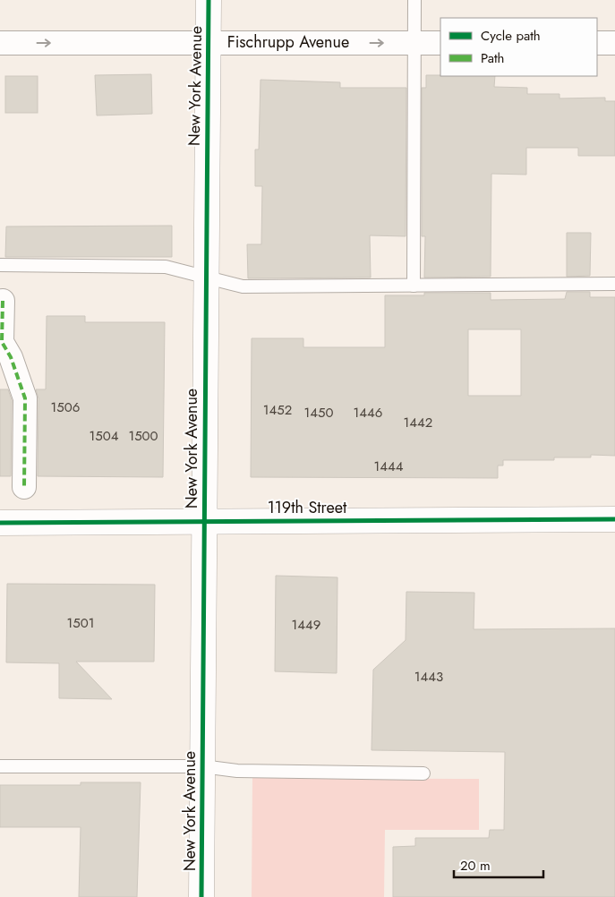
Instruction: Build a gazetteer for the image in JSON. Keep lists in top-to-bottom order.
{
  "streets": {
    "street": ["Fischrupp Avenue", "New York Avenue", "119th Street"]
  },
  "crossings": [
    ["Fischrupp Avenue", "New York Avenue"],
    ["New York Avenue", "119th Street"]
  ],
  "one_way": ["Fischrupp Avenue"],
  "house_numbers": [
    "1506",
    "1452",
    "1450",
    "1446",
    "1442",
    "1504",
    "1500",
    "1444",
    "1501",
    "1449",
    "1443"
  ],
  "legend": ["Cycle path", "Path"],
  "scale_bar": "20 m"
}
